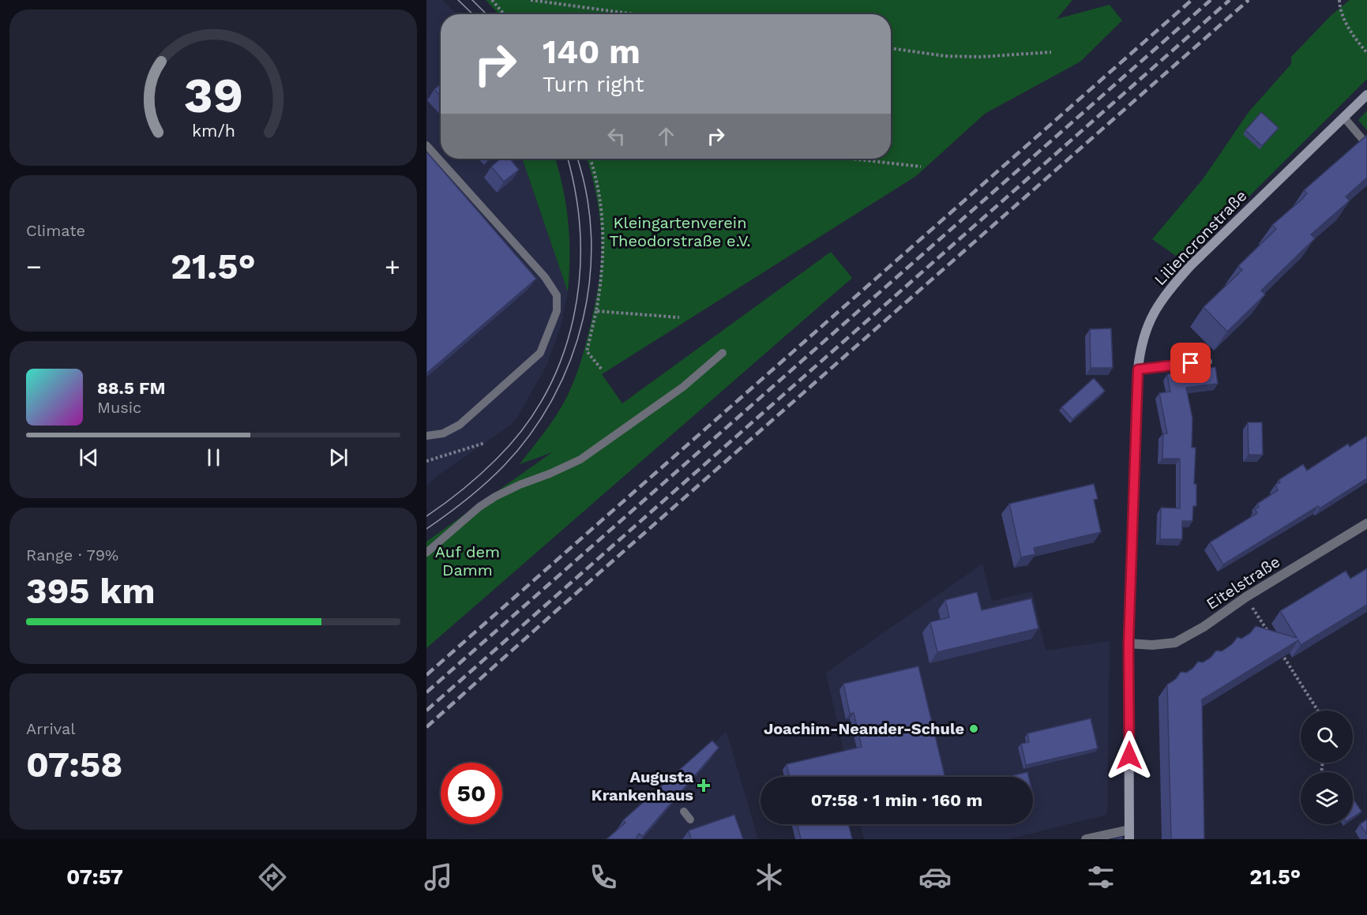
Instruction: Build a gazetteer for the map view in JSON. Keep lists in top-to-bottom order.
{
  "streets": {
    "main road": ["Liliencronstraße"],
    "street": ["Eitelstraße"]
  },
  "crossings": [
    ["Liliencronstraße", "Eitelstraße"]
  ],
  "parks": ["Kleingartenverein Theodorstraße e.V.", "Auf dem Damm"],
  "places": {
    "other": ["Joachim-Neander-Schule"],
    "health": ["Augusta Krankenhaus"]
  },
  "page": {
    "turn": ["140 m", "Turn right"],
    "tile": [
      "Climate",
      ["Range · 79%", "395 km"],
      ["Arrival", "07:58"]
    ],
    "heat": ["−", "21.5°", "+"],
    "song": ["88.5 FM", "Music"],
    "limit": "50",
    "trip": "07:58 · 1 min · 160 m",
    "tabs": ["07:57", "21.5°"],
    "gauge": ["39", "km/h"]
  }
}
